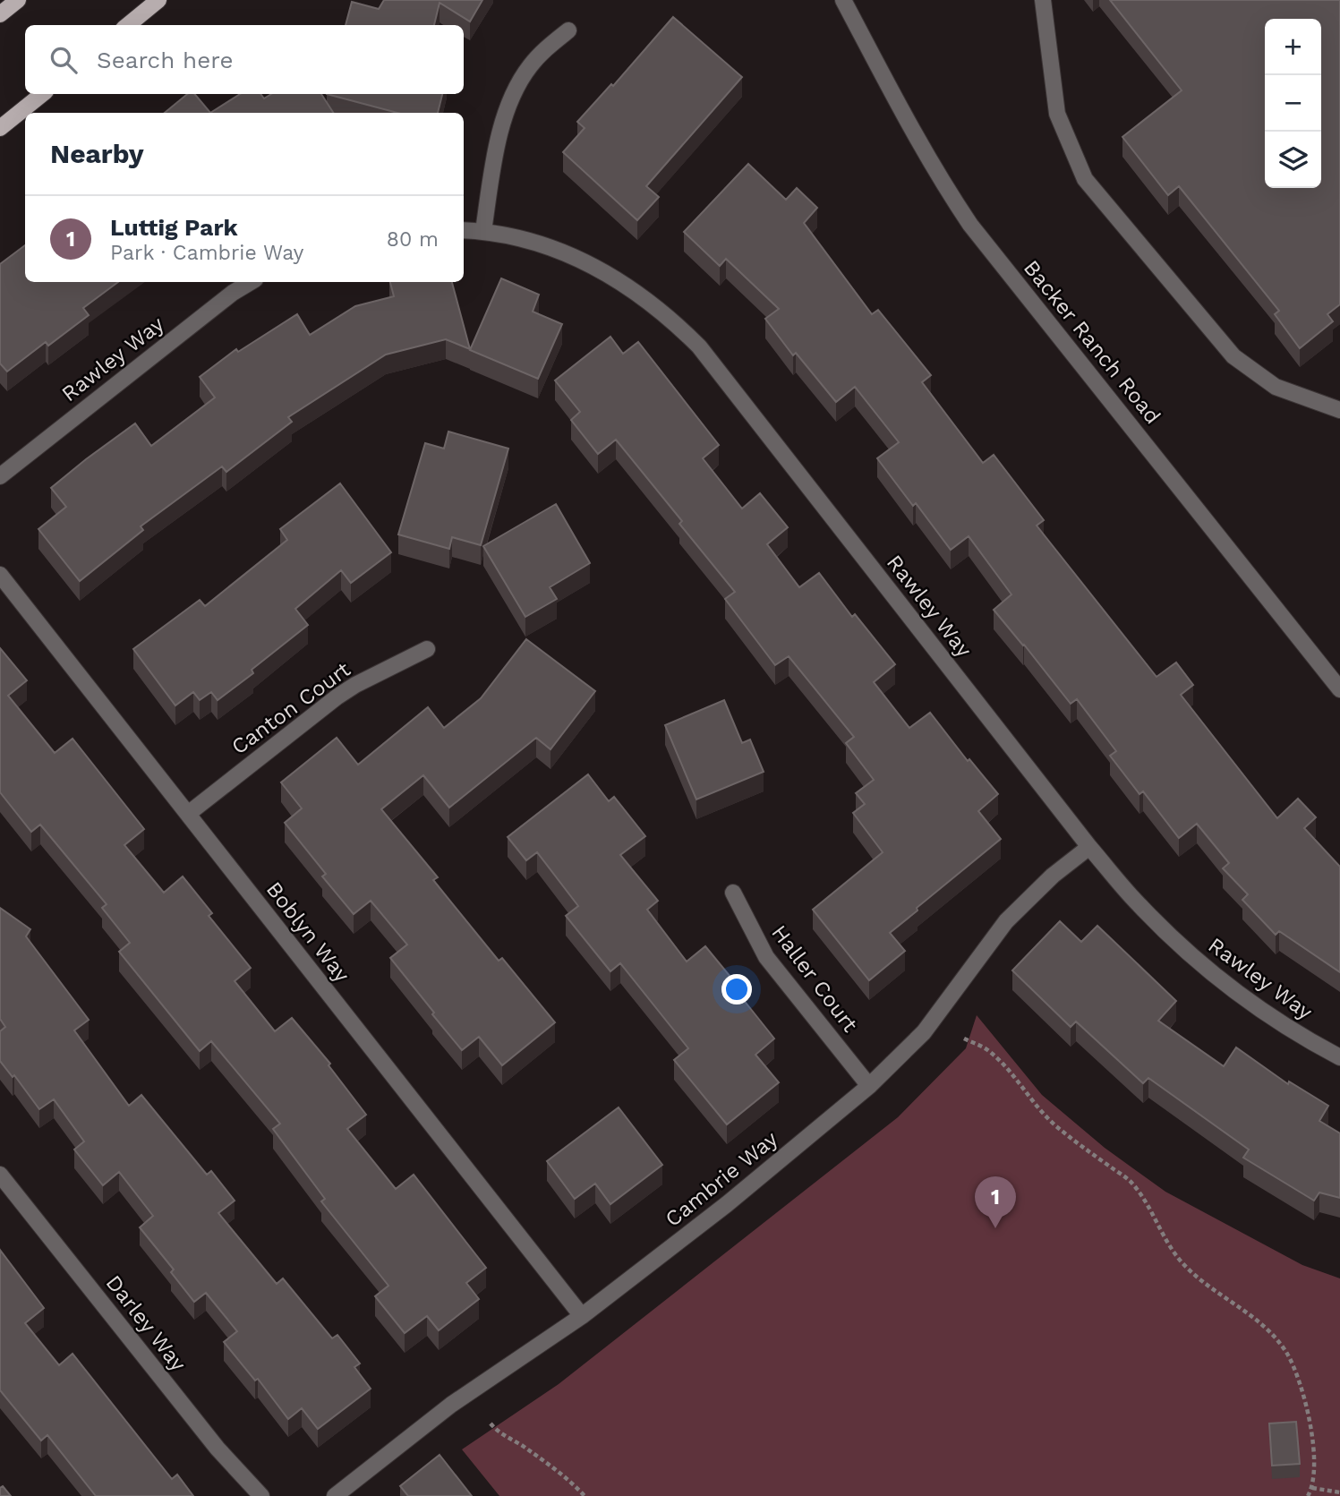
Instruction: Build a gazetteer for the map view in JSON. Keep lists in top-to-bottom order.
{
  "streets": {
    "street": [
      "Backer Ranch Road",
      "Rawley Way",
      "Canton Court",
      "Boblyn Way",
      "Haller Court",
      "Cambrie Way",
      "Darley Way"
    ]
  },
  "crossings": [
    ["Rawley Way", "Cambrie Way"],
    ["Canton Court", "Boblyn Way"],
    ["Boblyn Way", "Cambrie Way"],
    ["Haller Court", "Cambrie Way"]
  ],
  "page": {
    "map_buttons": ["+", "−"],
    "search": "Search here",
    "heading": "Nearby",
    "list": [
      {
        "mark": "1",
        "name": "Luttig Park",
        "note": "Park · Cambrie Way",
        "value": "80 m"
      }
    ],
    "pins": "1"
  }
}
